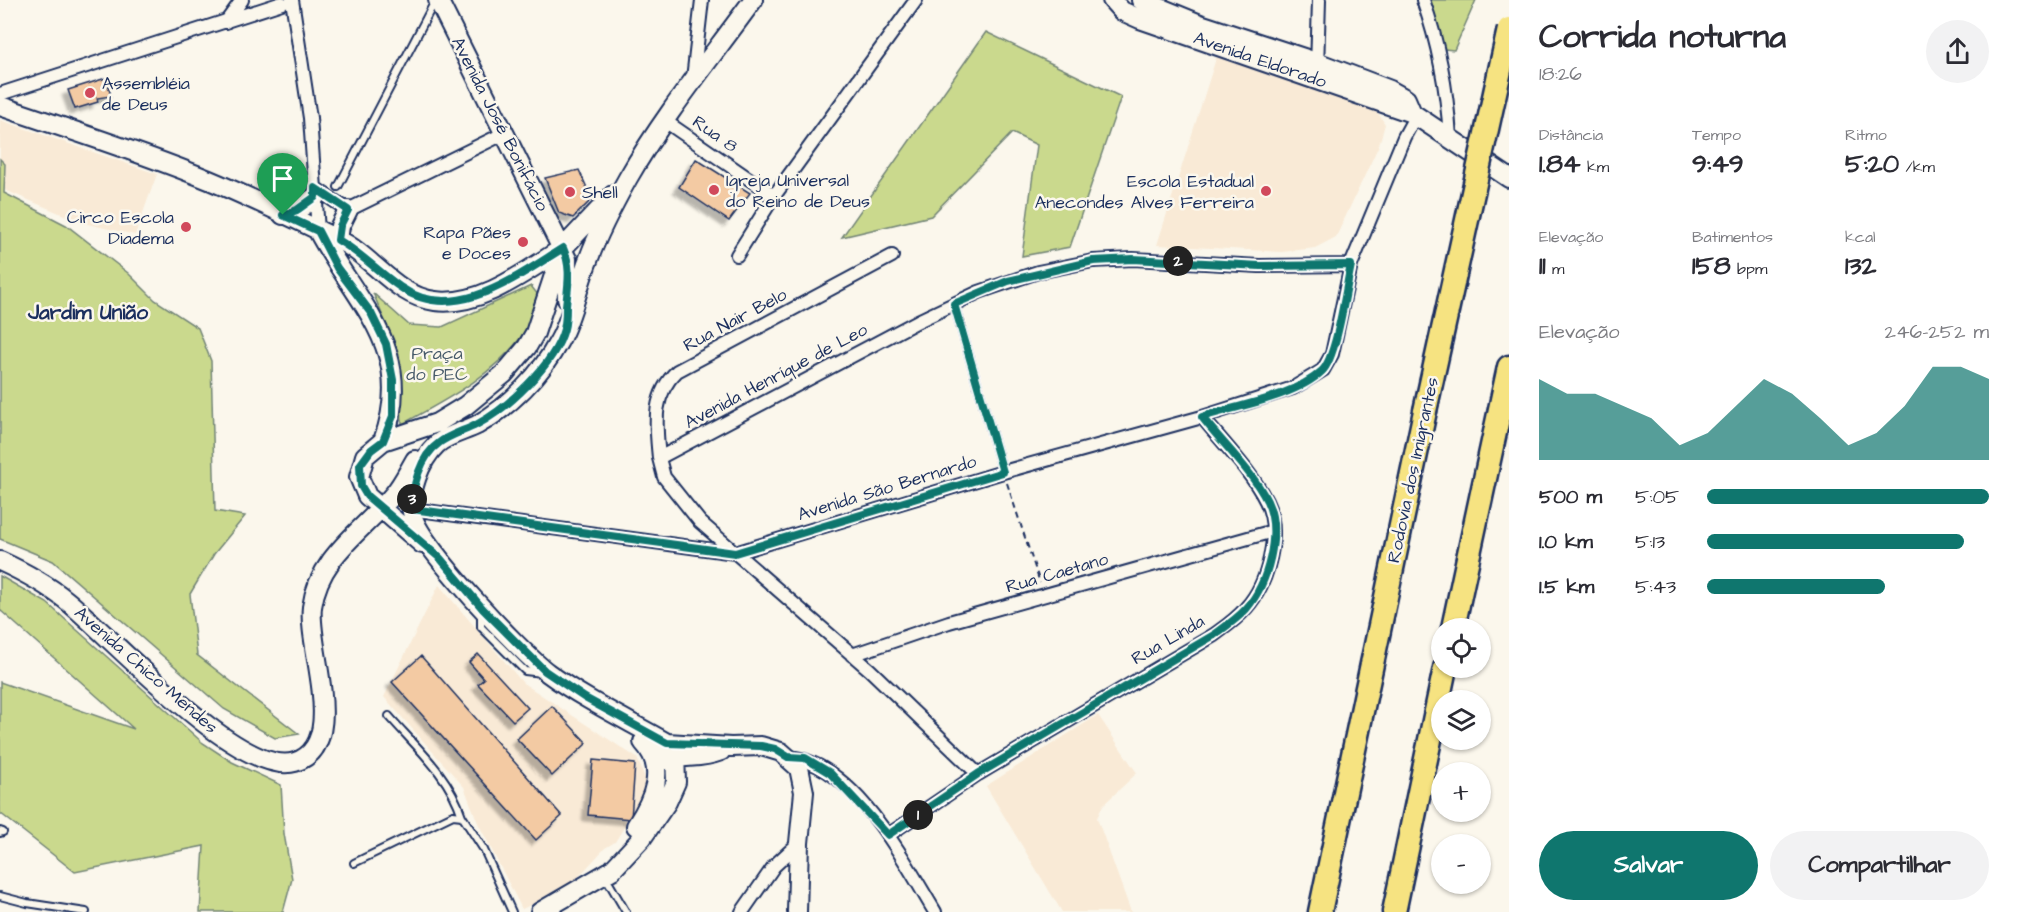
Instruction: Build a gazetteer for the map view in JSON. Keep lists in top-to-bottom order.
{
  "streets": {
    "highway": ["Rodovia dos Imigrantes"],
    "main road": ["Avenida Eldorado", "Avenida José Bonifácio", "Avenida Chico Mendes"],
    "street": [
      "Rua 8",
      "Rua Nair Belo",
      "Avenida Henríque de Leo",
      "Avenida São Bernardo",
      "Rua Caetano",
      "Rua Linda"
    ]
  },
  "crossings": [
    ["Avenida Eldorado", "Avenida São Bernardo"],
    ["Avenida José Bonifácio", "Avenida Chico Mendes"],
    ["Rua Nair Belo", "Avenida Henríque de Leo"],
    ["Avenida Henríque de Leo", "Avenida São Bernardo"],
    ["Avenida São Bernardo", "Rua Linda"],
    ["Rua Caetano", "Rua Linda"]
  ],
  "districts": ["Jardim União"],
  "parks": ["Praça do PEC"],
  "places": [
    "Assembléia de Deus",
    "Igreja Universal do Reino de Deus",
    "Escola Estadual Anecondes Alves Ferreira",
    "Shell",
    "Circo Escola Diadema",
    "Rapa Pães e Doces"
  ],
  "page": {
    "heading": ["Corrida noturna", "18:26"],
    "stats": [
      ["Distância", "1.84 km"],
      ["Tempo", "9:49"],
      ["Ritmo", "5:20 /km"],
      ["Elevação", "11 m"],
      ["Batimentos", "158 bpm"],
      ["kcal", "132"]
    ],
    "pins": ["2", "3", "1"],
    "chart": ["Elevação", "246–252 m"],
    "list": [
      {
        "name": "500 m",
        "note": "5:05"
      },
      {
        "name": "1.0 km",
        "note": "5:13"
      },
      {
        "name": "1.5 km",
        "note": "5:43"
      }
    ],
    "map_buttons": ["+", "−"],
    "buttons": ["Salvar", "Compartilhar"]
  }
}
